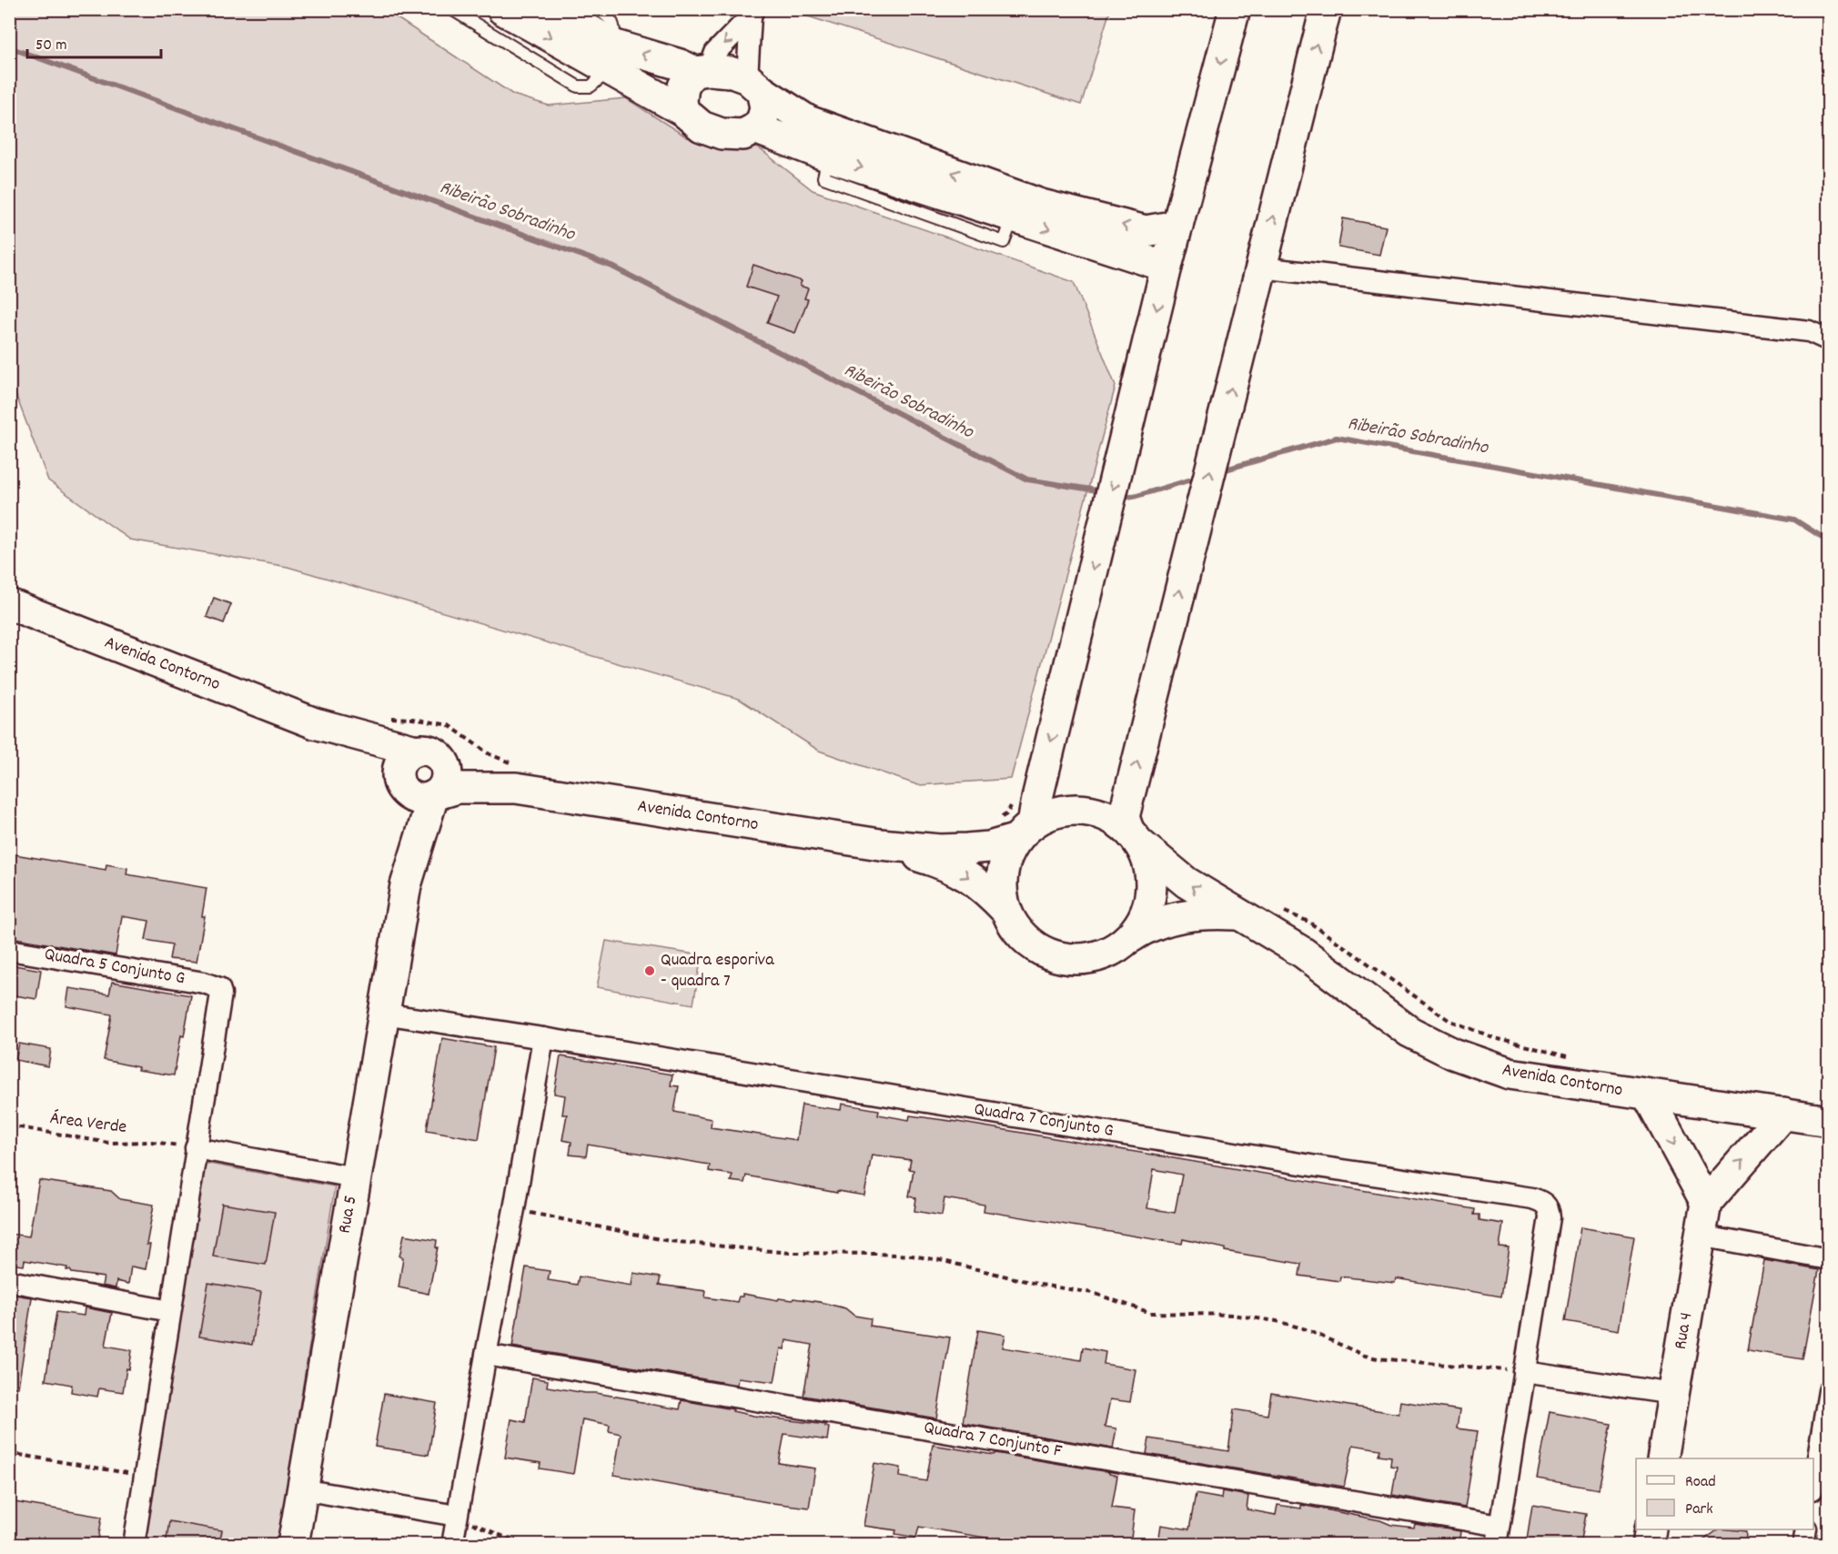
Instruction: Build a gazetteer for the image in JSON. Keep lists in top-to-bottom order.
{
  "streets": {
    "main road": ["Avenida Contorno", "Rua 5", "Rua 4"],
    "street": ["Quadra 5 Conjunto G", "Quadra 7 Conjunto G", "Quadra 7 Conjunto F"],
    "path": ["Área Verde"]
  },
  "crossings": [
    ["Avenida Contorno", "Rua 5"],
    ["Avenida Contorno", "Rua 4"],
    ["Quadra 5 Conjunto G", "Área Verde"],
    ["Quadra 7 Conjunto G", "Rua 5"]
  ],
  "water": ["Ribeirão Sobradinho"],
  "places": ["Quadra esporiva - quadra 7"],
  "legend": ["Road", "Park"],
  "scale_bar": "50 m"
}
